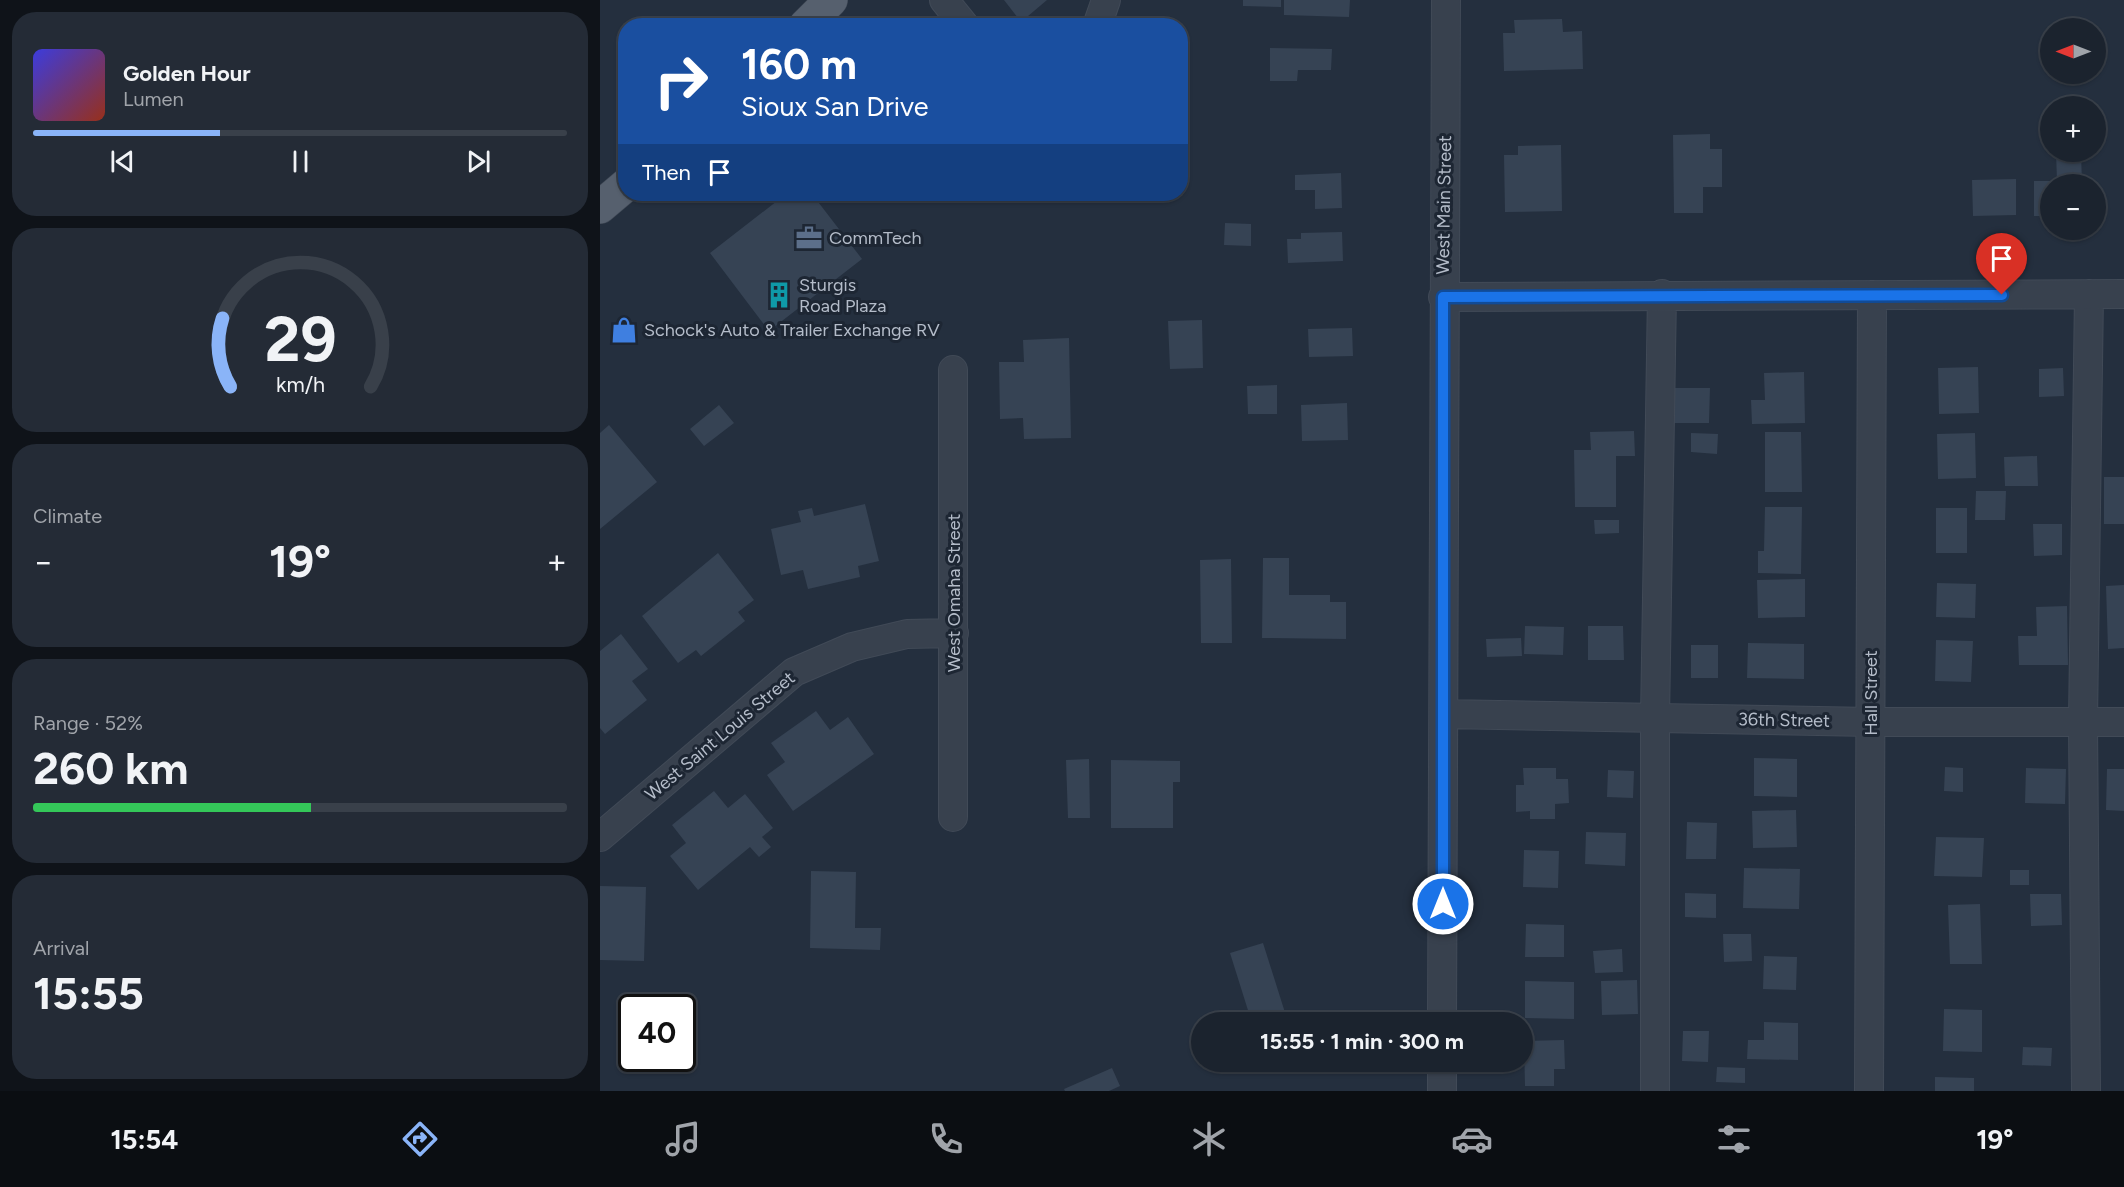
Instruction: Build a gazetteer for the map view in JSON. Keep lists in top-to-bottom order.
{
  "streets": {
    "street": [
      "West Main Street",
      "West Omaha Street",
      "Hall Street",
      "36th Street",
      "West Saint Louis Street"
    ]
  },
  "crossings": [
    ["West Main Street", "36th Street"],
    ["West Omaha Street", "West Saint Louis Street"],
    ["Hall Street", "36th Street"]
  ],
  "places": {
    "office": ["CommTech"],
    "building": ["Sturgis Road Plaza"],
    "shop": ["Schock's Auto & Trailer Exchange RV"]
  },
  "north": "left",
  "page": {
    "map_buttons": ["+", "−"],
    "turn": ["160 m", "Sioux San Drive"],
    "song": ["Golden Hour", "Lumen"],
    "then": "Then",
    "tile": [
      "Climate",
      ["Range · 52%", "260 km"],
      ["Arrival", "15:55"]
    ],
    "heat": ["−", "19°", "+"],
    "limit": "40",
    "trip": "15:55 · 1 min · 300 m",
    "tabs": ["15:54", "19°"],
    "gauge": ["29", "km/h"]
  }
}
